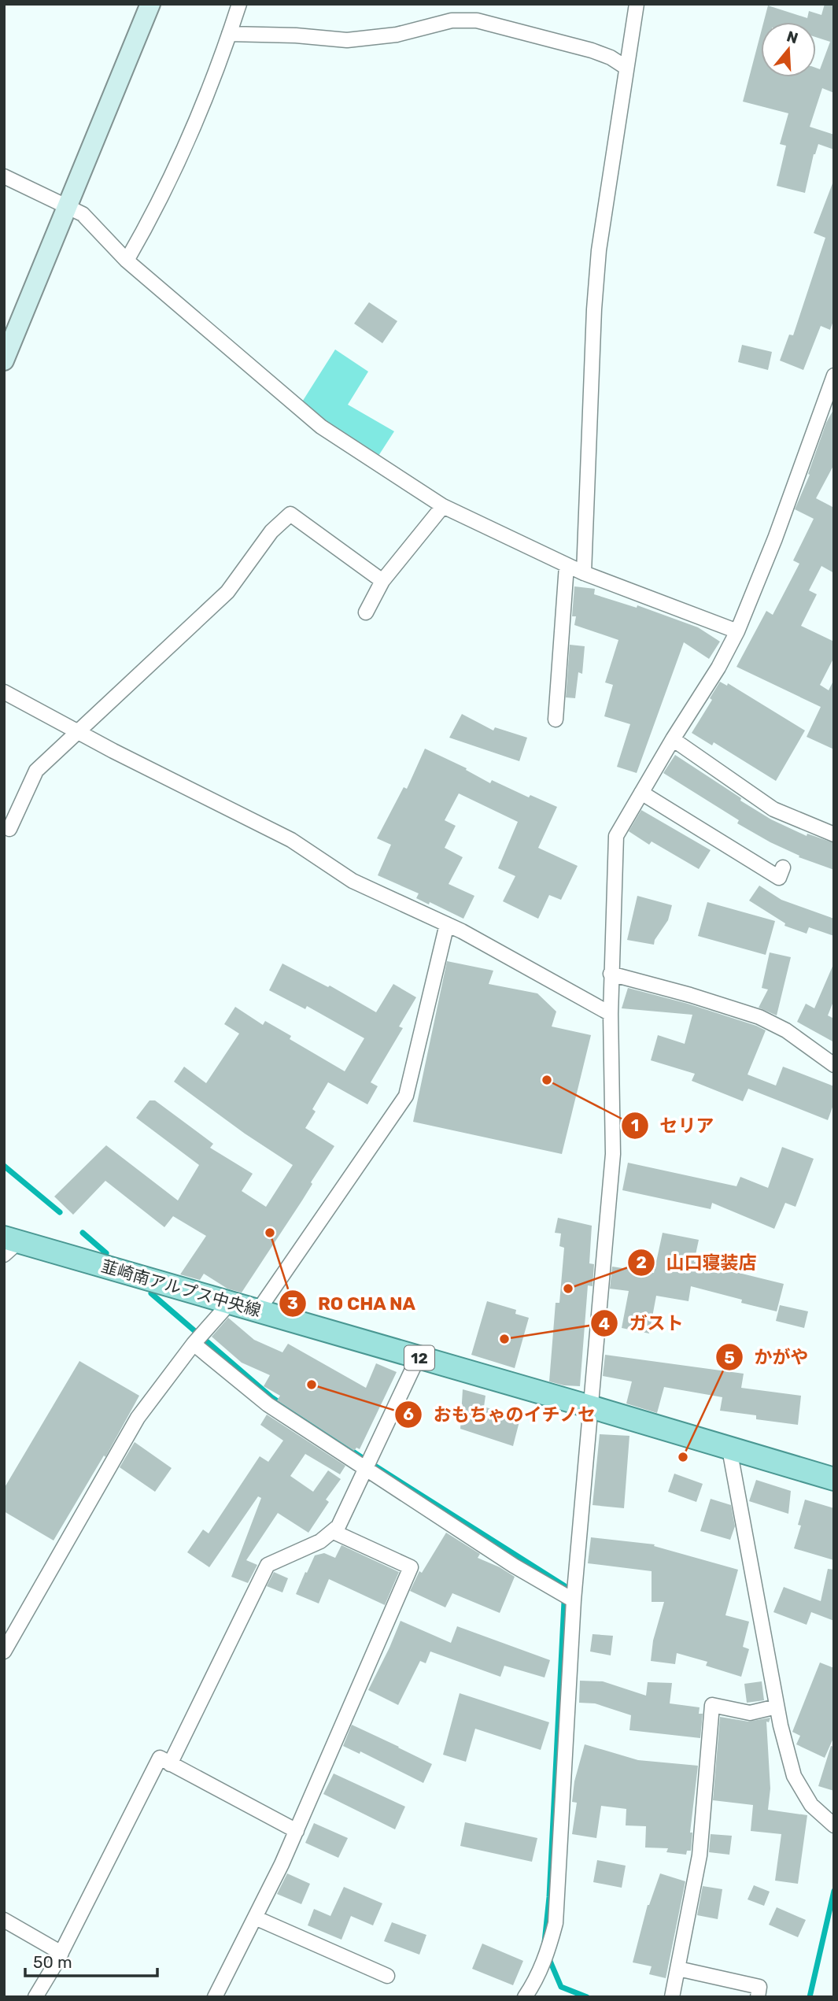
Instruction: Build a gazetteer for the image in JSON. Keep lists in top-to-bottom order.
{
  "streets": {
    "main road": ["韮崎南アルプス中央線", "12"]
  },
  "places": [
    "セリア",
    "RO CHA NA",
    "山口寝装店",
    "ガスト",
    "おもちゃのイチノセ",
    "かがや"
  ],
  "scale_bar": "50 m",
  "north": "top"
}
